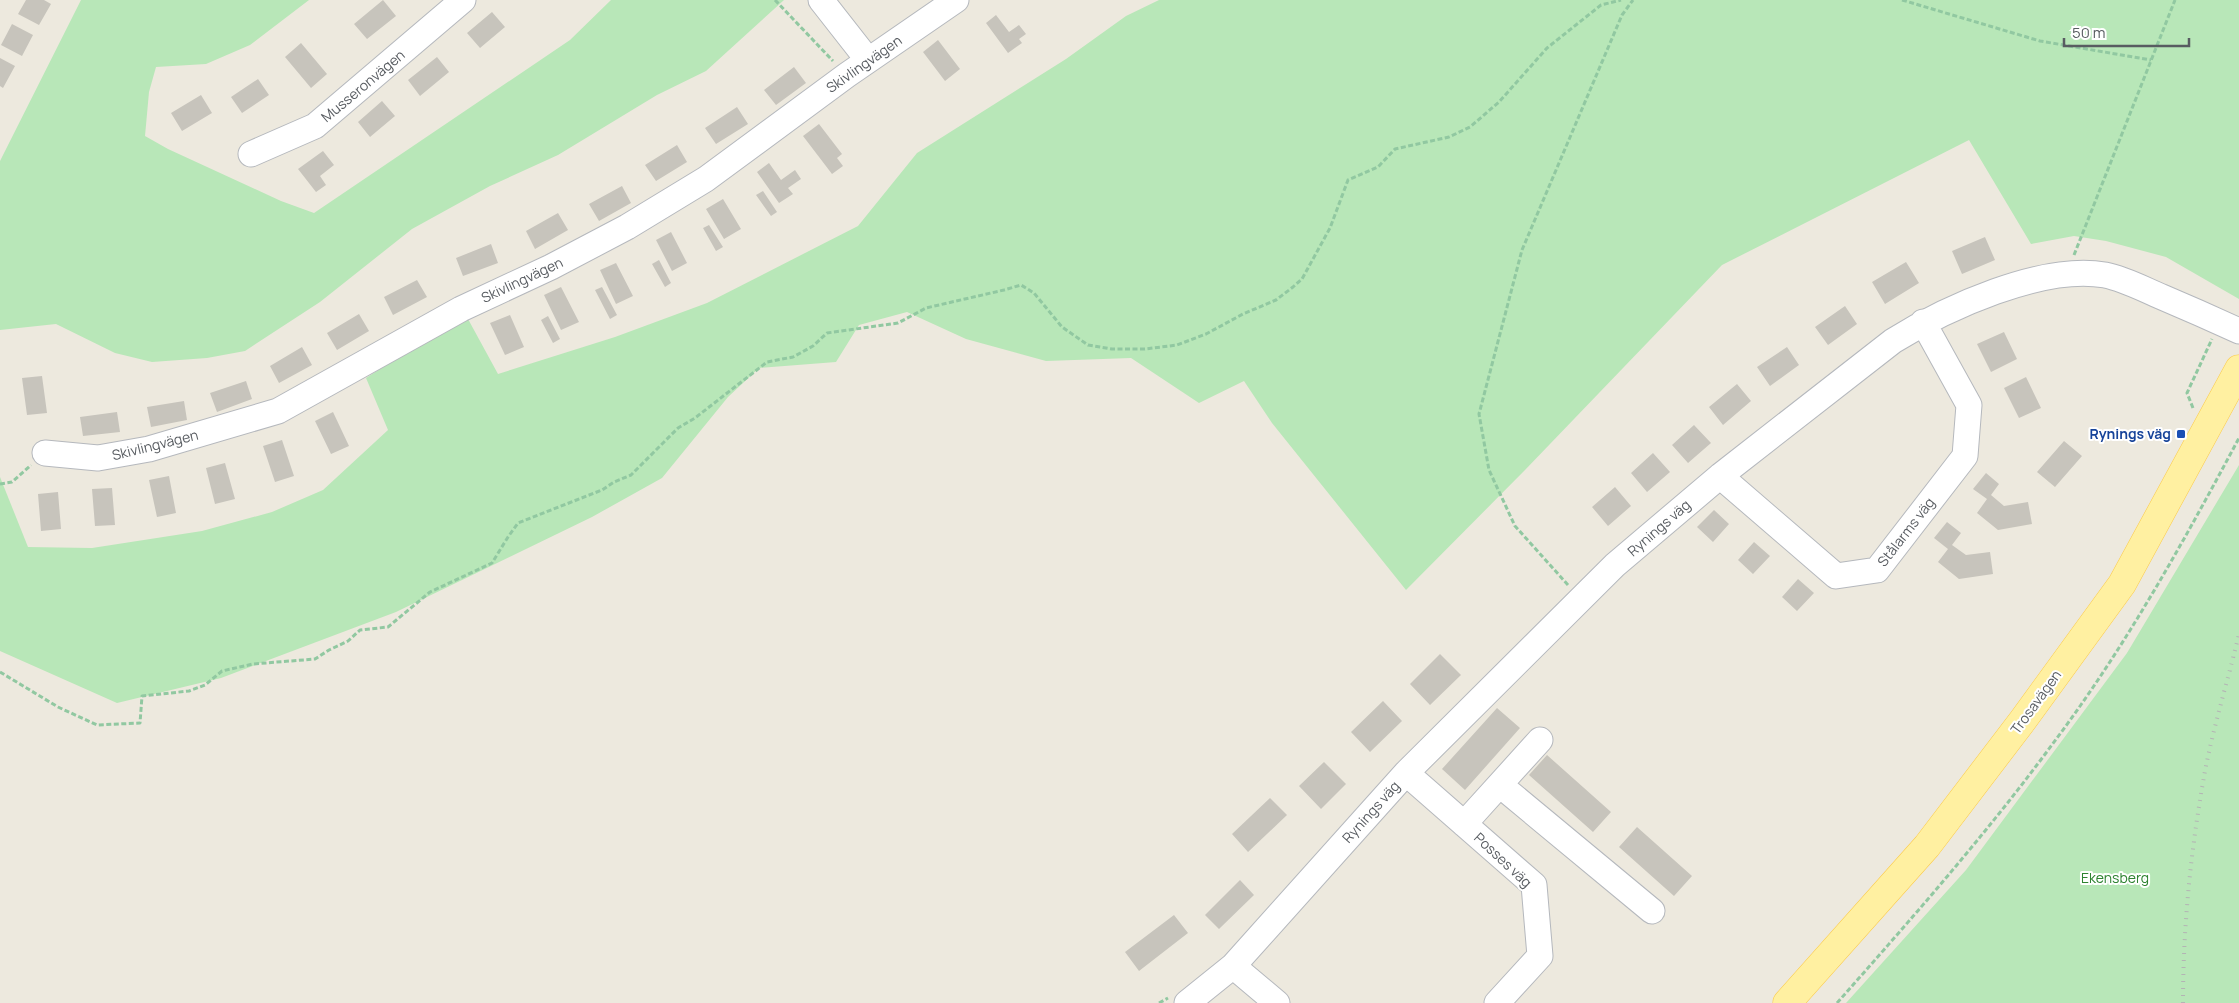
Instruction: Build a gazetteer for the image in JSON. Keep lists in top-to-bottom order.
{
  "streets": {
    "main road": ["Trosavägen"],
    "street": [
      "Skivlingvägen",
      "Musseronvägen",
      "Rynings väg",
      "Stålarms väg",
      "Posses väg"
    ]
  },
  "crossings": [
    ["Rynings väg", "Stålarms väg"],
    ["Rynings väg", "Posses väg"]
  ],
  "parks": ["Ekensberg"],
  "places": {
    "transit": ["Rynings väg"]
  },
  "scale_bar": "50 m"
}
